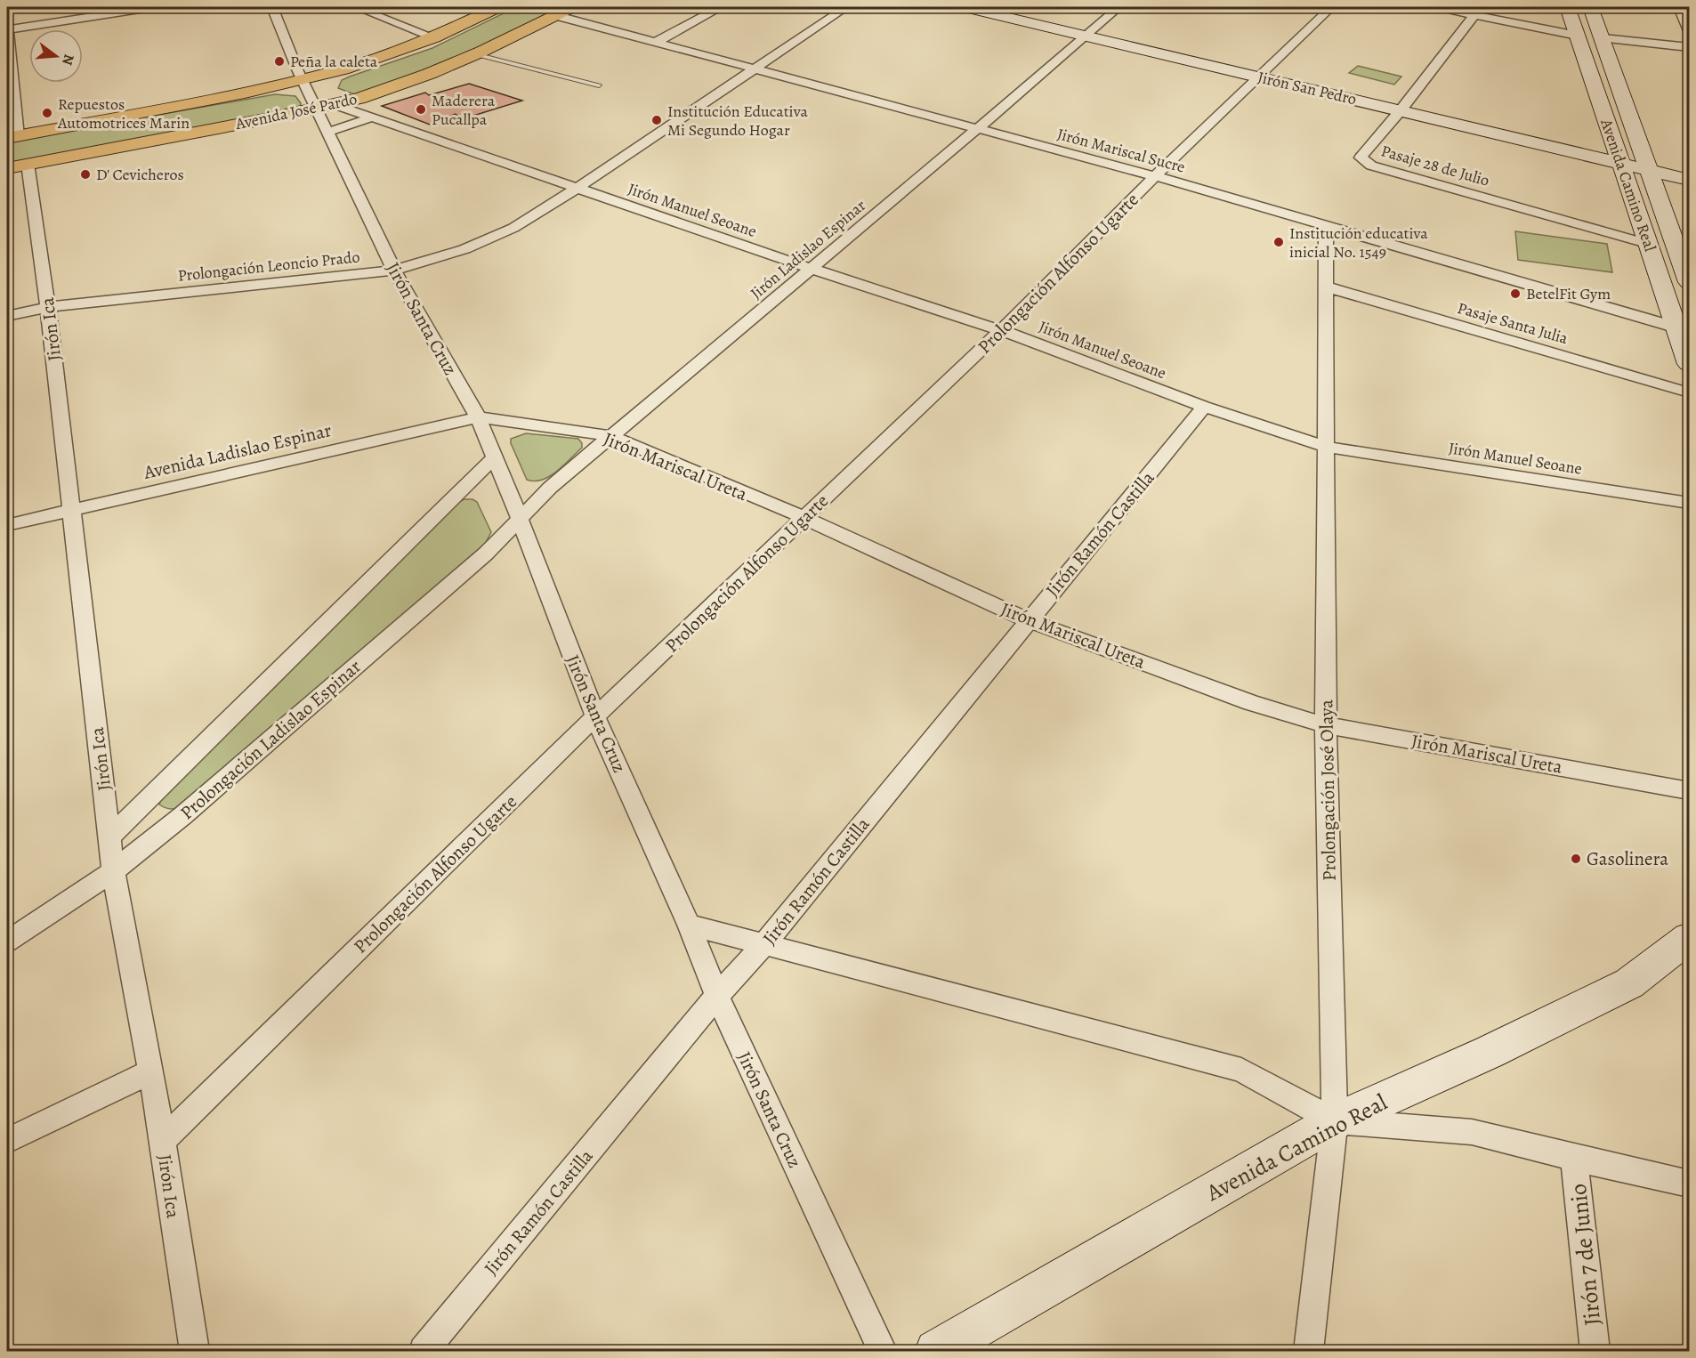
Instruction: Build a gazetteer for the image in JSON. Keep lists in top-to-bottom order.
{
  "streets": {
    "main road": ["Jirón San Pedro", "Avenida José Pardo", "Avenida Camino Real"],
    "street": [
      "Jirón Mariscal Sucre",
      "Pasaje 28 de Julio",
      "Jirón Manuel Seoane",
      "Jirón Ladislao Espinar",
      "Prolongación Leoncio Prado",
      "Prolongación Alfonso Ugarte",
      "Jirón Santa Cruz",
      "Pasaje Santa Julia",
      "Jirón Ica",
      "Avenida Ladislao Espinar",
      "Jirón Mariscal Ureta",
      "Jirón Ramón Castilla",
      "Prolongación Ladislao Espinar",
      "Prolongación José Olaya",
      "Jirón 7 de Junio"
    ]
  },
  "crossings": [
    ["Jirón San Pedro", "Pasaje 28 de Julio"],
    ["Jirón San Pedro", "Avenida Camino Real"],
    ["Jirón San Pedro", "Jirón Ladislao Espinar"],
    ["Jirón San Pedro", "Prolongación Alfonso Ugarte"],
    ["Avenida José Pardo", "Jirón Mariscal Sucre"],
    ["Avenida José Pardo", "Jirón Manuel Seoane"],
    ["Avenida José Pardo", "Jirón Santa Cruz"],
    ["Avenida José Pardo", "Jirón Ica"],
    ["Jirón Mariscal Sucre", "Avenida Camino Real"],
    ["Jirón Mariscal Sucre", "Jirón Ladislao Espinar"],
    ["Jirón Mariscal Sucre", "Prolongación Leoncio Prado"],
    ["Jirón Mariscal Sucre", "Prolongación Alfonso Ugarte"],
    ["Jirón Mariscal Sucre", "Prolongación José Olaya"],
    ["Pasaje 28 de Julio", "Avenida Camino Real"],
    ["Avenida Camino Real", "Prolongación José Olaya"],
    ["Jirón Manuel Seoane", "Jirón Ladislao Espinar"],
    ["Jirón Manuel Seoane", "Prolongación Leoncio Prado"],
    ["Jirón Manuel Seoane", "Prolongación Alfonso Ugarte"],
    ["Jirón Manuel Seoane", "Jirón Ramón Castilla"],
    ["Jirón Manuel Seoane", "Prolongación José Olaya"],
    ["Jirón Ladislao Espinar", "Jirón Santa Cruz"],
    ["Jirón Ladislao Espinar", "Jirón Mariscal Ureta"],
    ["Jirón Ladislao Espinar", "Prolongación Ladislao Espinar"],
    ["Prolongación Leoncio Prado", "Jirón Santa Cruz"],
    ["Prolongación Leoncio Prado", "Jirón Ica"],
    ["Prolongación Alfonso Ugarte", "Jirón Santa Cruz"],
    ["Prolongación Alfonso Ugarte", "Jirón Ica"],
    ["Prolongación Alfonso Ugarte", "Jirón Mariscal Ureta"],
    ["Jirón Santa Cruz", "Avenida Ladislao Espinar"],
    ["Jirón Santa Cruz", "Jirón Mariscal Ureta"],
    ["Jirón Santa Cruz", "Jirón Ramón Castilla"],
    ["Jirón Santa Cruz", "Prolongación Ladislao Espinar"],
    ["Pasaje Santa Julia", "Prolongación José Olaya"],
    ["Jirón Ica", "Avenida Ladislao Espinar"],
    ["Jirón Ica", "Prolongación Ladislao Espinar"],
    ["Avenida Ladislao Espinar", "Jirón Mariscal Ureta"],
    ["Jirón Mariscal Ureta", "Jirón Ramón Castilla"],
    ["Jirón Mariscal Ureta", "Prolongación José Olaya"]
  ],
  "places": [
    "Peña la caleta",
    "Maderera Pucallpa",
    "Repuestos Automotrices Marin",
    "Institución Educativa Mi Segundo Hogar",
    "D' Cevicheros",
    "Institución educativa inicial No. 1549",
    "BetelFit Gym",
    "Gasolinera"
  ],
  "north": "right"
}
